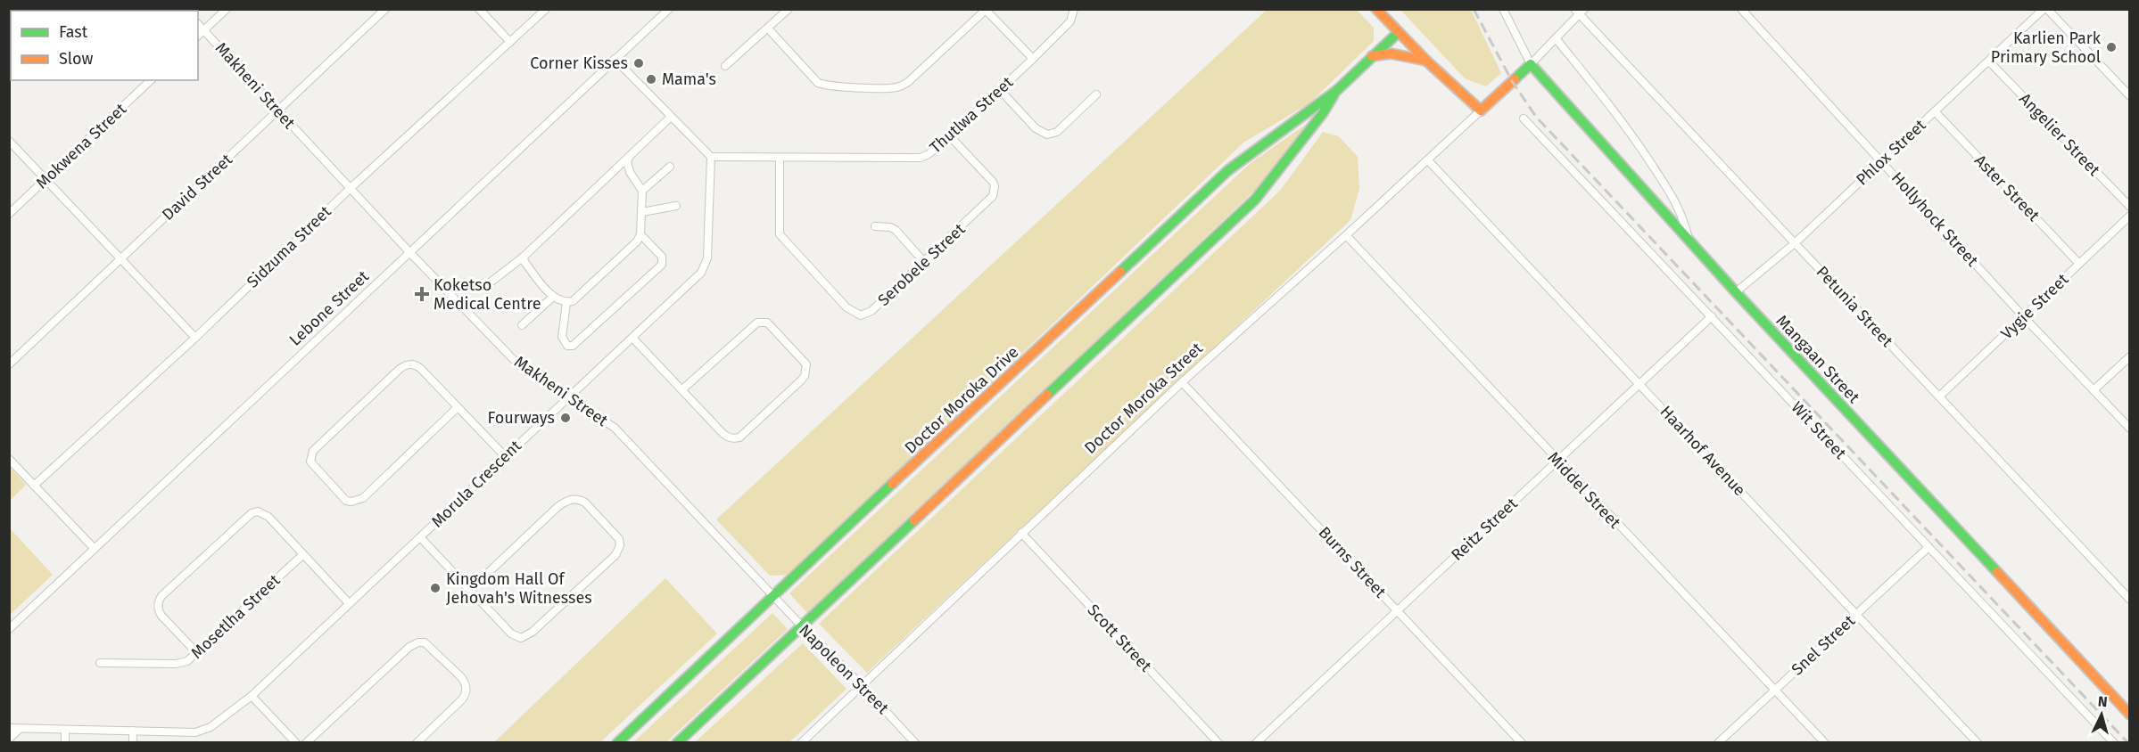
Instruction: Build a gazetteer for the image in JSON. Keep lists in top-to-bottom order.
{
  "streets": {
    "street": [
      "Makheni Street",
      "Thutlwa Street",
      "Angelier Street",
      "Mokwena Street",
      "Phlox Street",
      "David Street",
      "Aster Street",
      "Hollyhock Street",
      "Sidzuma Street",
      "Serobele Street",
      "Petunia Street",
      "Vygie Street",
      "Lebone Street",
      "Mangaan Street",
      "Doctor Moroka Street",
      "Doctor Moroka Drive",
      "Wit Street",
      "Haarhof Avenue",
      "Morula Crescent",
      "Middel Street",
      "Reitz Street",
      "Burns Street",
      "Mosetlha Street",
      "Scott Street",
      "Snel Street",
      "Napoleon Street"
    ]
  },
  "crossings": [
    ["Makheni Street", "David Street"],
    ["Makheni Street", "Sidzuma Street"],
    ["Makheni Street", "Lebone Street"],
    ["Makheni Street", "Doctor Moroka Drive"],
    ["Makheni Street", "Morula Crescent"],
    ["Makheni Street", "Napoleon Street"],
    ["Thutlwa Street", "Serobele Street"],
    ["Thutlwa Street", "Morula Crescent"],
    ["Angelier Street", "Phlox Street"],
    ["Phlox Street", "Aster Street"],
    ["Phlox Street", "Hollyhock Street"],
    ["Phlox Street", "Petunia Street"],
    ["Phlox Street", "Mangaan Street"],
    ["Aster Street", "Vygie Street"],
    ["Hollyhock Street", "Vygie Street"],
    ["Petunia Street", "Vygie Street"],
    ["Mangaan Street", "Doctor Moroka Street"],
    ["Doctor Moroka Street", "Haarhof Avenue"],
    ["Doctor Moroka Street", "Middel Street"],
    ["Doctor Moroka Street", "Burns Street"],
    ["Doctor Moroka Street", "Scott Street"],
    ["Doctor Moroka Street", "Napoleon Street"],
    ["Doctor Moroka Drive", "Napoleon Street"],
    ["Wit Street", "Reitz Street"],
    ["Wit Street", "Snel Street"],
    ["Haarhof Avenue", "Reitz Street"],
    ["Haarhof Avenue", "Snel Street"],
    ["Middel Street", "Reitz Street"],
    ["Middel Street", "Snel Street"],
    ["Reitz Street", "Burns Street"]
  ],
  "places": {
    "other": [
      "Karlien Park Primary School",
      "Corner Kisses",
      "Mama's",
      "Fourways",
      "Kingdom Hall Of Jehovah's Witnesses"
    ],
    "health": ["Koketso Medical Centre"]
  },
  "legend": ["Fast", "Slow"],
  "north": "top"
}
